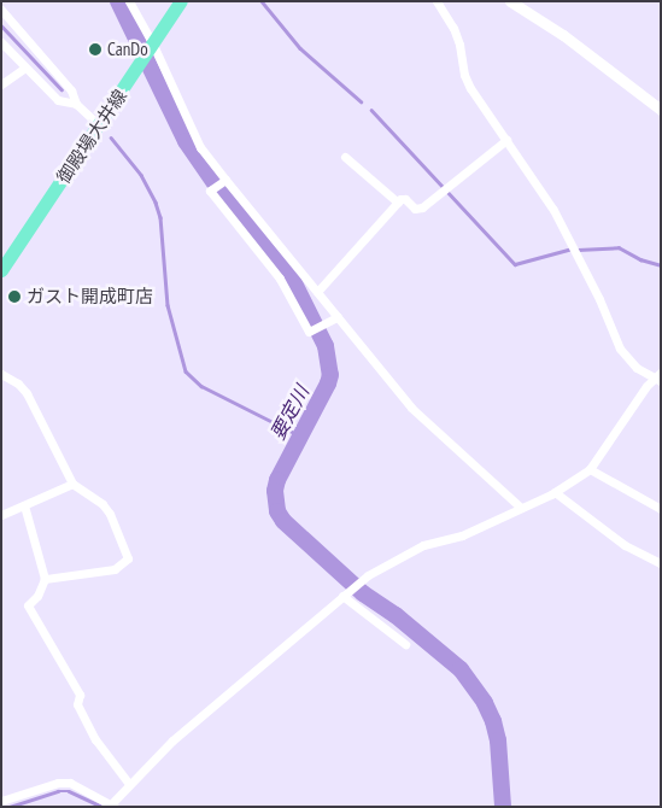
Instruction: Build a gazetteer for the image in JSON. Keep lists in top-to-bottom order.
{
  "streets": {
    "main road": ["御殿場大井線"]
  },
  "water": ["要定川"],
  "places": ["CanDo", "ガスト開成町店"]
}
